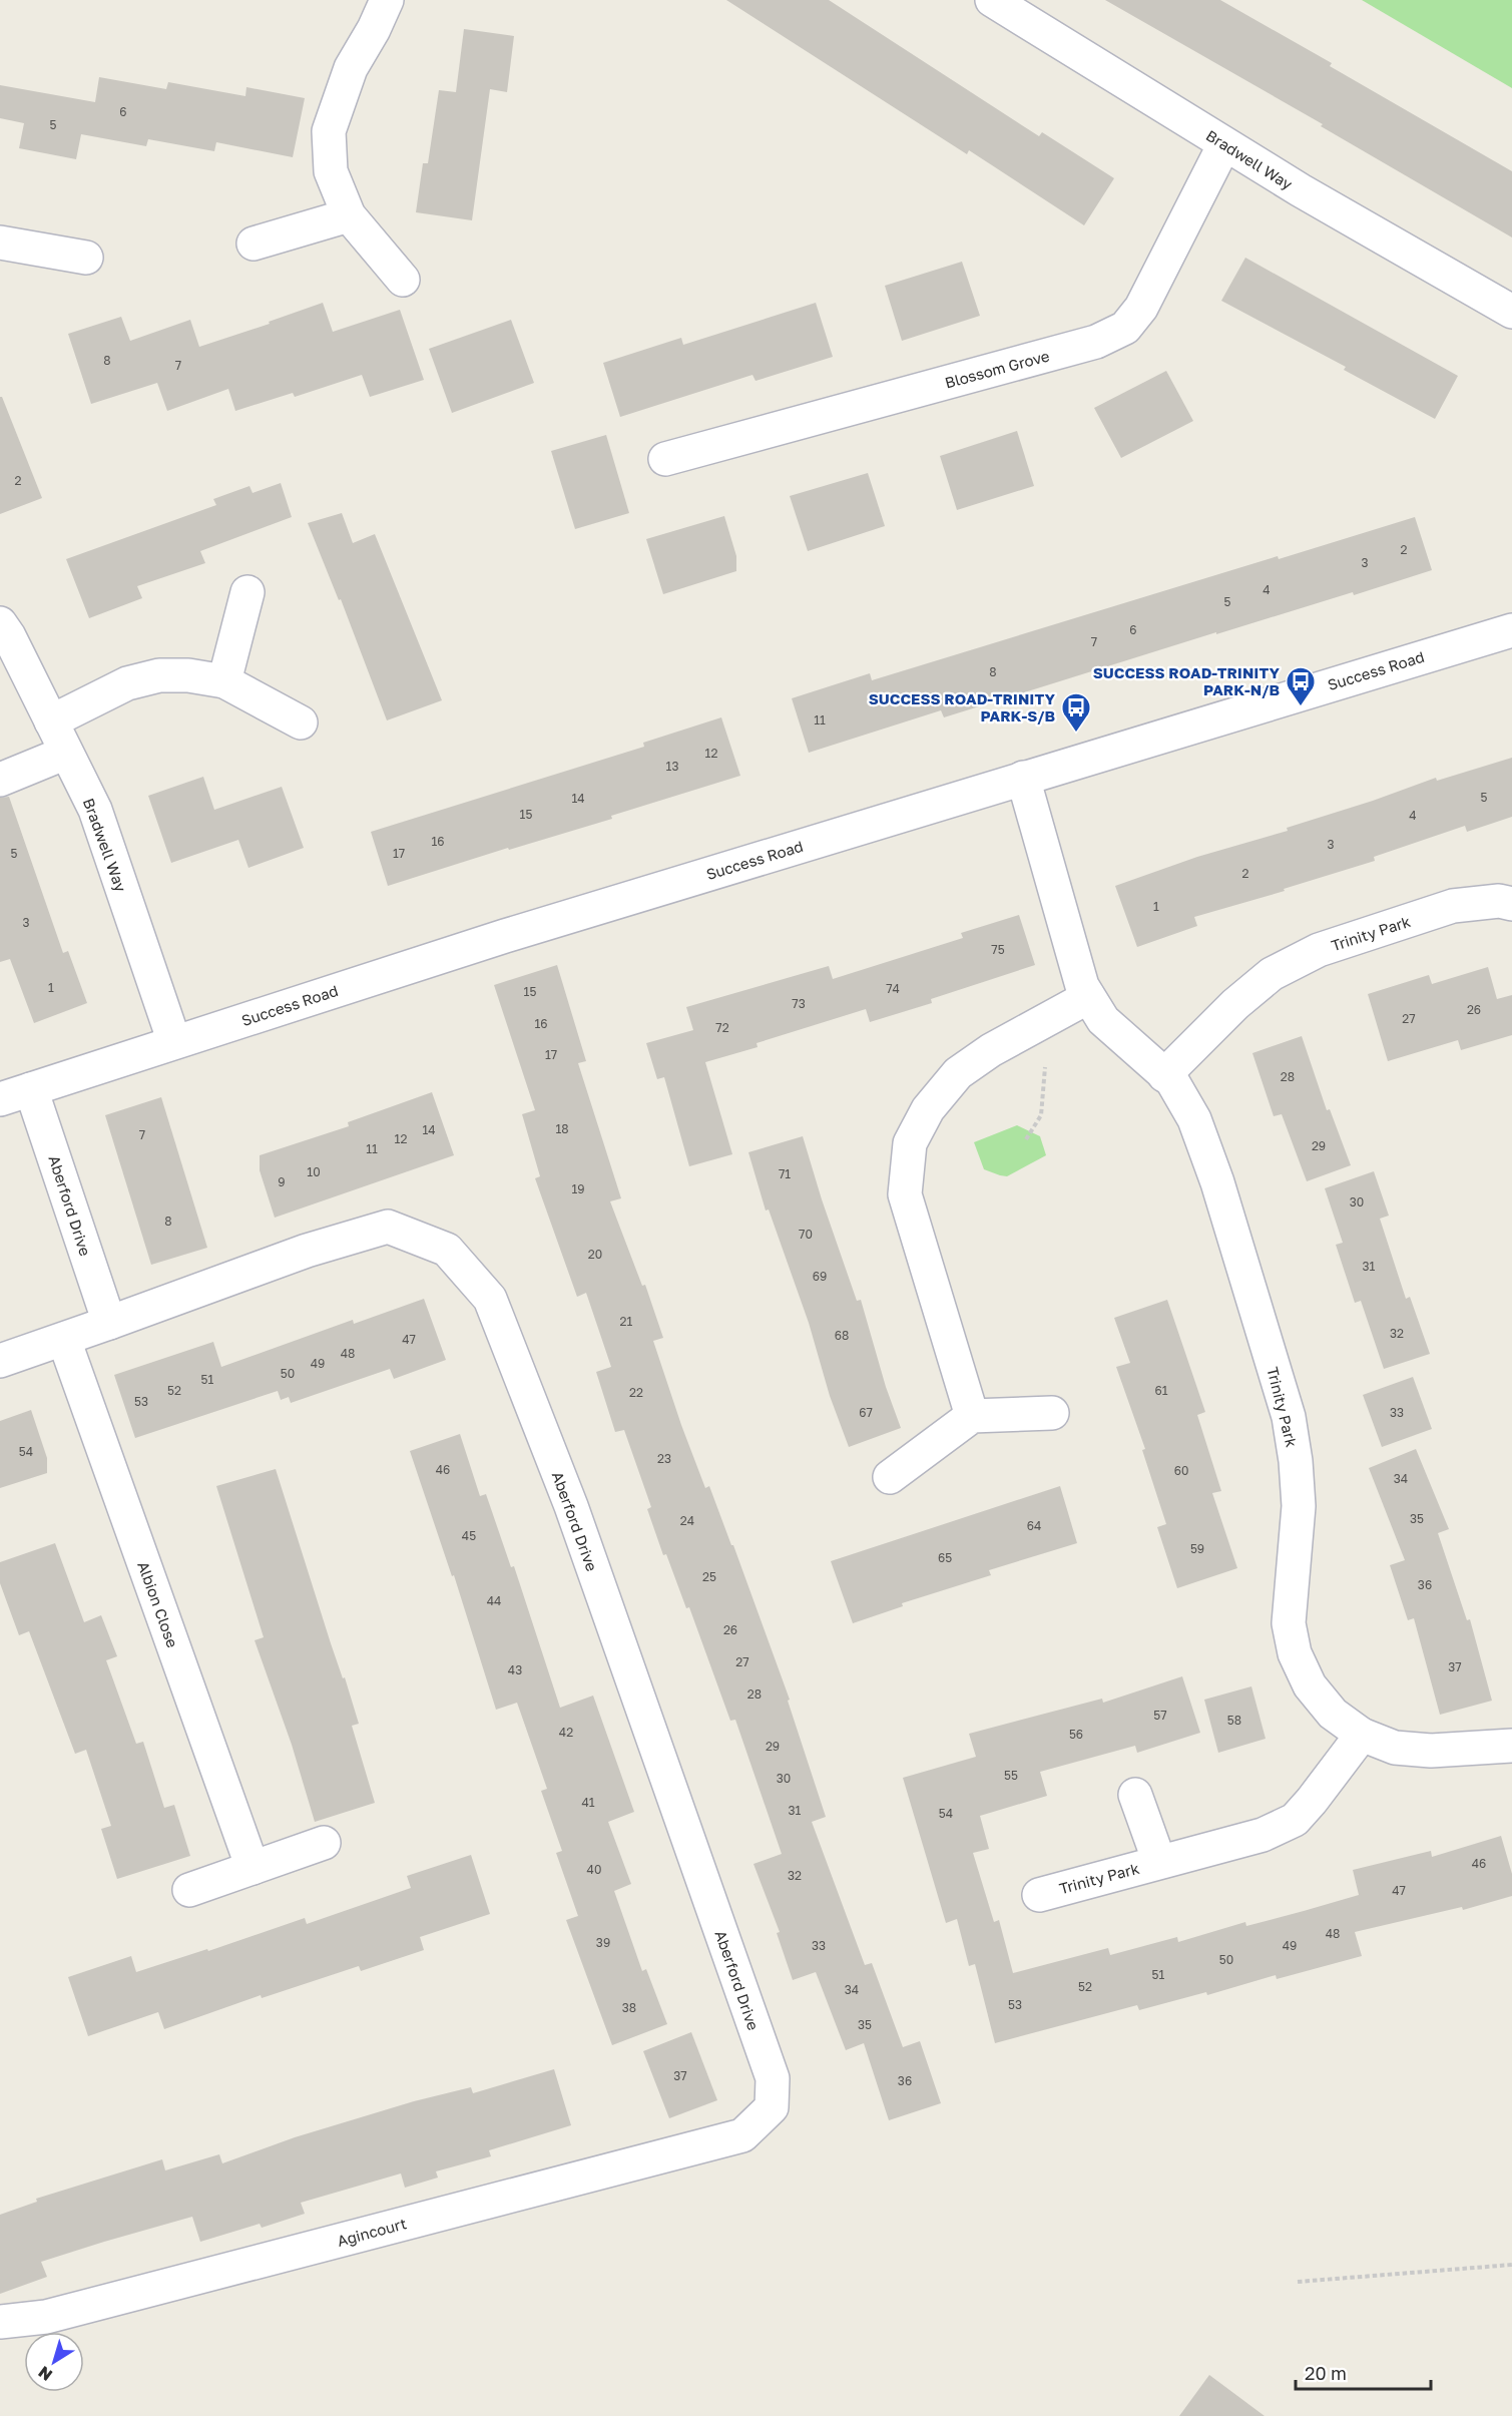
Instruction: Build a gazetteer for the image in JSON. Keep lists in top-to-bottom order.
{
  "streets": {
    "street": [
      "Bradwell Way",
      "Blossom Grove",
      "Success Road",
      "Trinity Park",
      "Aberford Drive",
      "Albion Close",
      "Agincourt"
    ]
  },
  "crossings": [
    ["Bradwell Way", "Blossom Grove"],
    ["Bradwell Way", "Success Road"],
    ["Success Road", "Trinity Park"],
    ["Success Road", "Aberford Drive"],
    ["Aberford Drive", "Albion Close"],
    ["Aberford Drive", "Agincourt"]
  ],
  "places": {
    "bus stop": ["SUCCESS ROAD-TRINITY PARK-N/B", "SUCCESS ROAD-TRINITY PARK-S/B"]
  },
  "house_numbers": [
    "6",
    "5",
    "8",
    "7",
    "2",
    "2",
    "3",
    "4",
    "5",
    "6",
    "7",
    "8",
    "11",
    "12",
    "13",
    "5",
    "14",
    "15",
    "4",
    "16",
    "3",
    "5",
    "17",
    "2",
    "1",
    "3",
    "75",
    "1",
    "74",
    "15",
    "73",
    "26",
    "27",
    "16",
    "72",
    "17",
    "28",
    "18",
    "14",
    "7",
    "12",
    "29",
    "11",
    "10",
    "71",
    "9",
    "19",
    "30",
    "8",
    "70",
    "20",
    "31",
    "69",
    "21",
    "32",
    "68",
    "47",
    "48",
    "49",
    "50",
    "51",
    "52",
    "61",
    "22",
    "53",
    "67",
    "33",
    "54",
    "23",
    "46",
    "60",
    "34",
    "35",
    "24",
    "64",
    "45",
    "59",
    "65",
    "25",
    "36",
    "44",
    "26",
    "27",
    "37",
    "43",
    "28",
    "57",
    "58",
    "42",
    "56",
    "29",
    "55",
    "30",
    "41",
    "31",
    "54",
    "46",
    "40",
    "32",
    "47",
    "48",
    "39",
    "33",
    "49",
    "50",
    "51",
    "52",
    "34",
    "53",
    "38",
    "35",
    "37",
    "36"
  ],
  "scale_bar": "20 m",
  "north": "bottom left"
}
